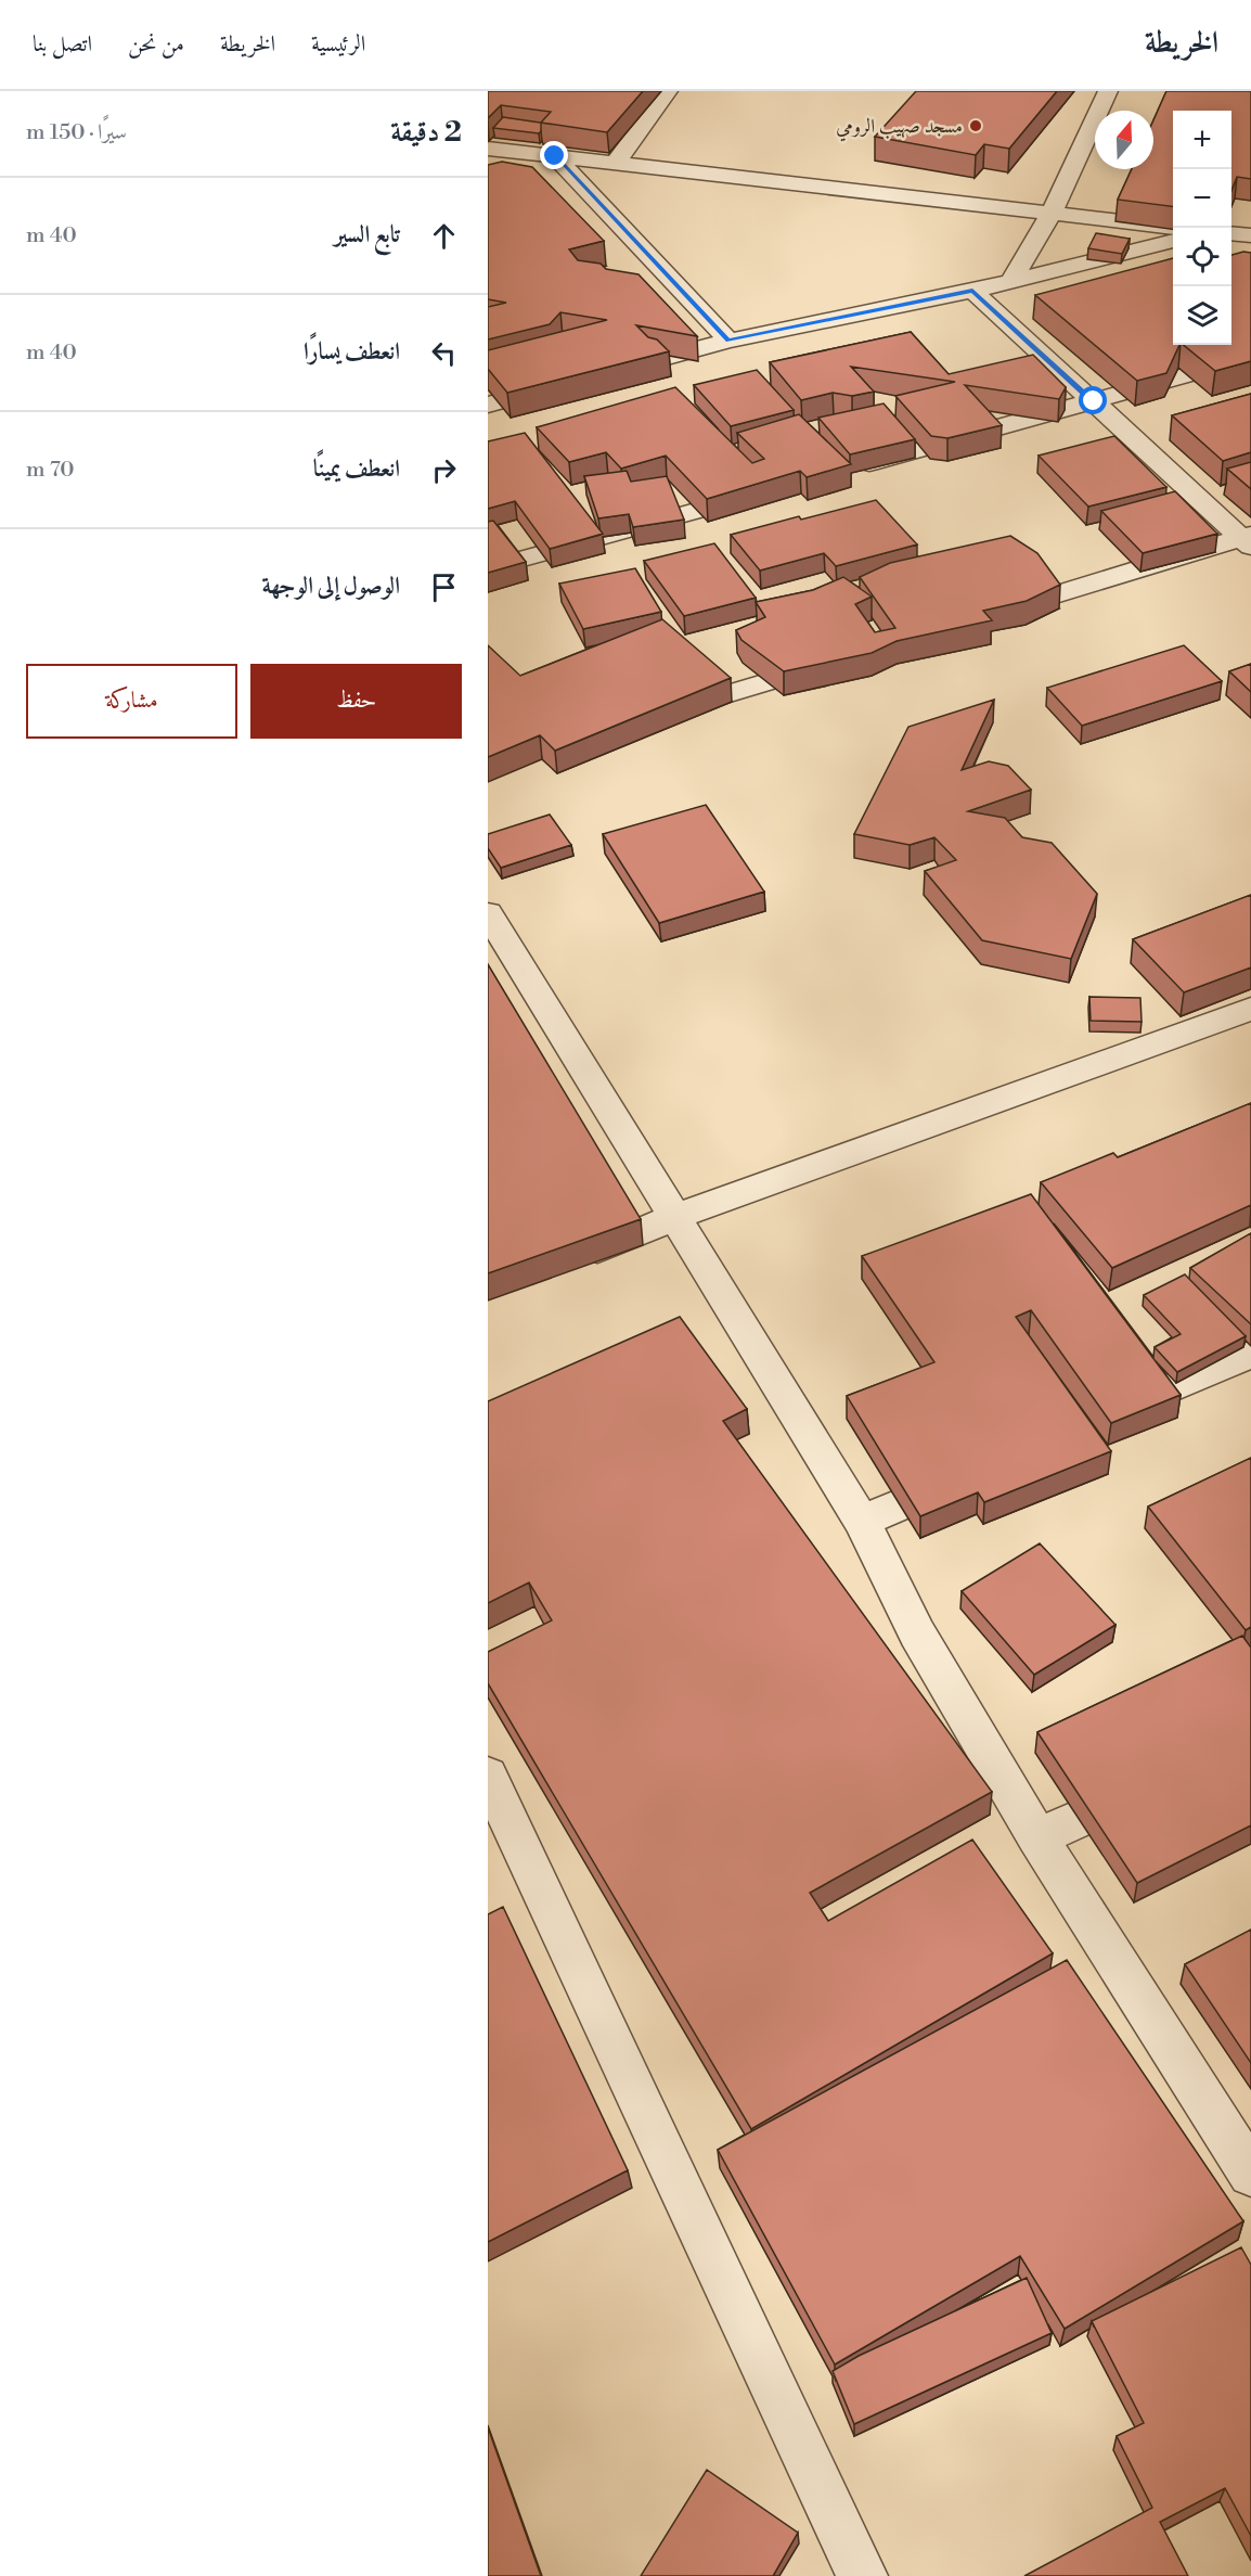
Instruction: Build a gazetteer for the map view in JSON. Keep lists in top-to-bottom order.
{
  "places": ["مسجد صهيب الرومي"],
  "north": "top",
  "page": {
    "header": "الخريطة",
    "nav": [
      "الرئيسية",
      "الخريطة",
      "من نحن",
      "اتصل بنا"
    ],
    "heading": ["2 دقيقة", "سيرًا · 150 m"],
    "map_buttons": ["+", "−"],
    "list": [
      ["تابع السير", "40 m"],
      ["انعطف يسارًا", "40 m"],
      ["انعطف يمينًا", "70 m"],
      "الوصول إلى الوجهة"
    ],
    "buttons": ["حفظ", "مشاركة"]
  }
}
